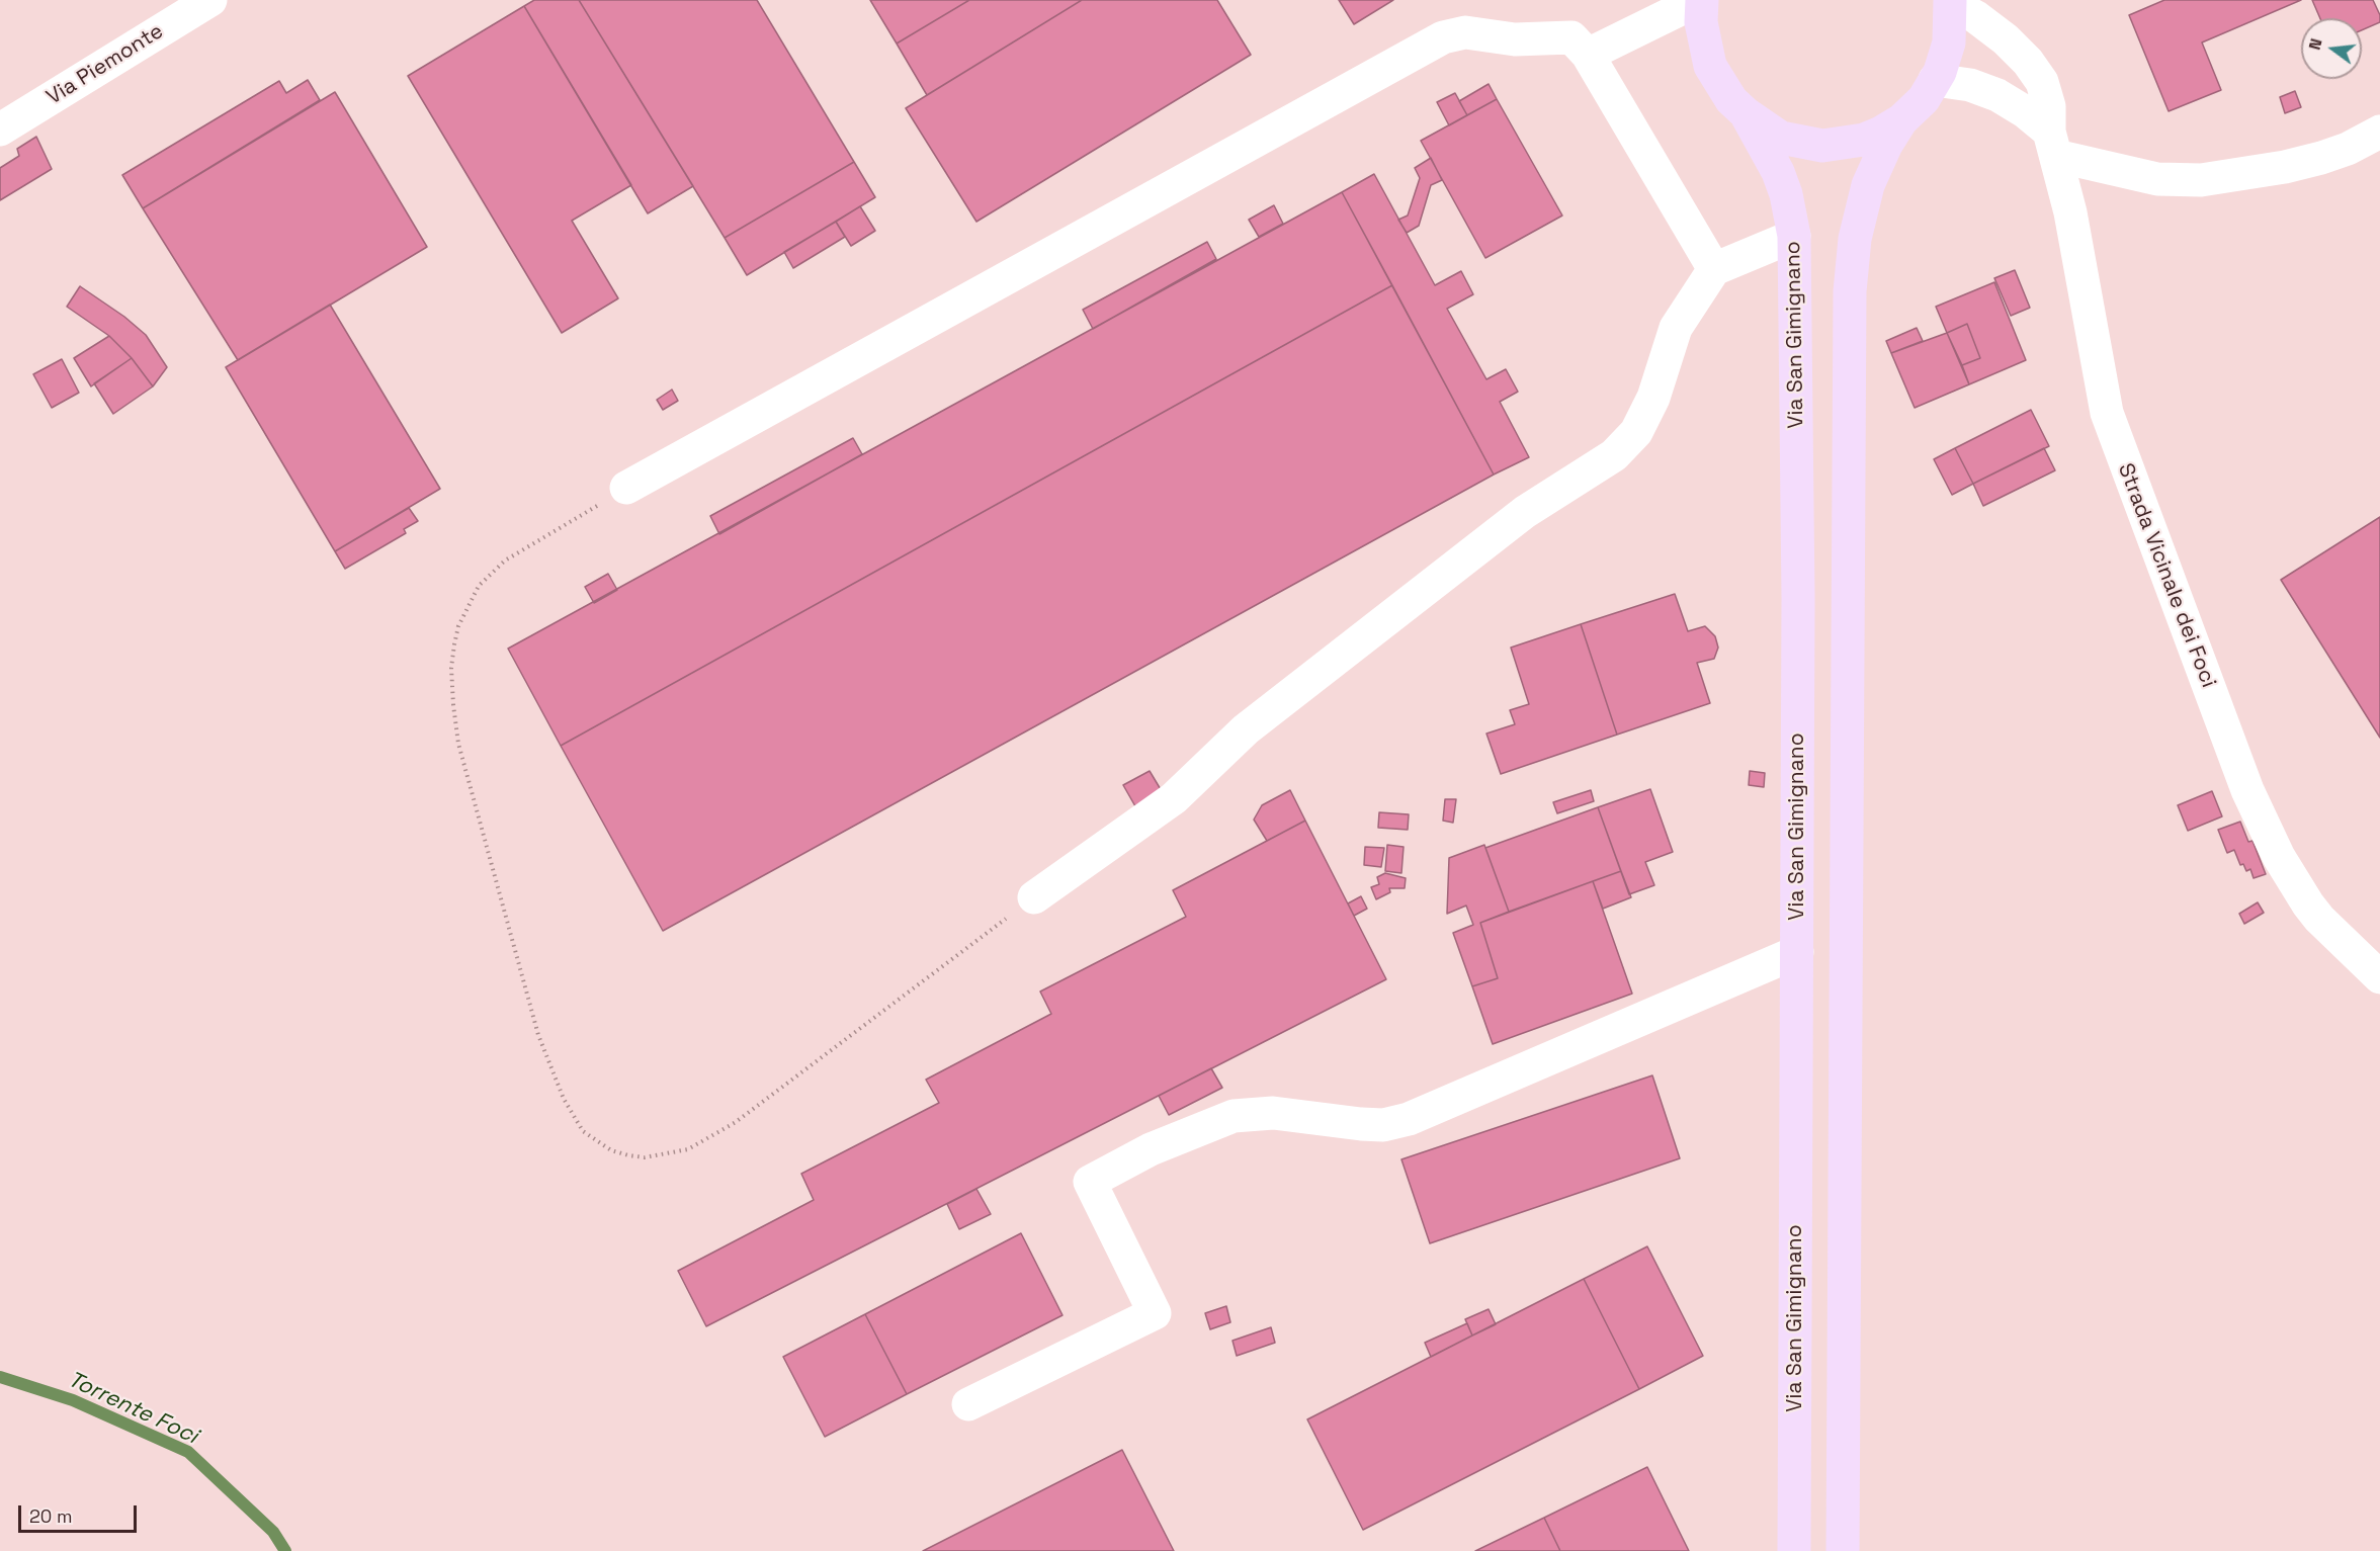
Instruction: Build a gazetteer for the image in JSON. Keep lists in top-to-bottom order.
{
  "streets": {
    "main road": ["Via San Gimignano"],
    "street": ["Via Piemonte", "Strada Vicinale dei Foci"]
  },
  "water": ["Torrente Foci"],
  "scale_bar": "20 m",
  "north": "left"
}
